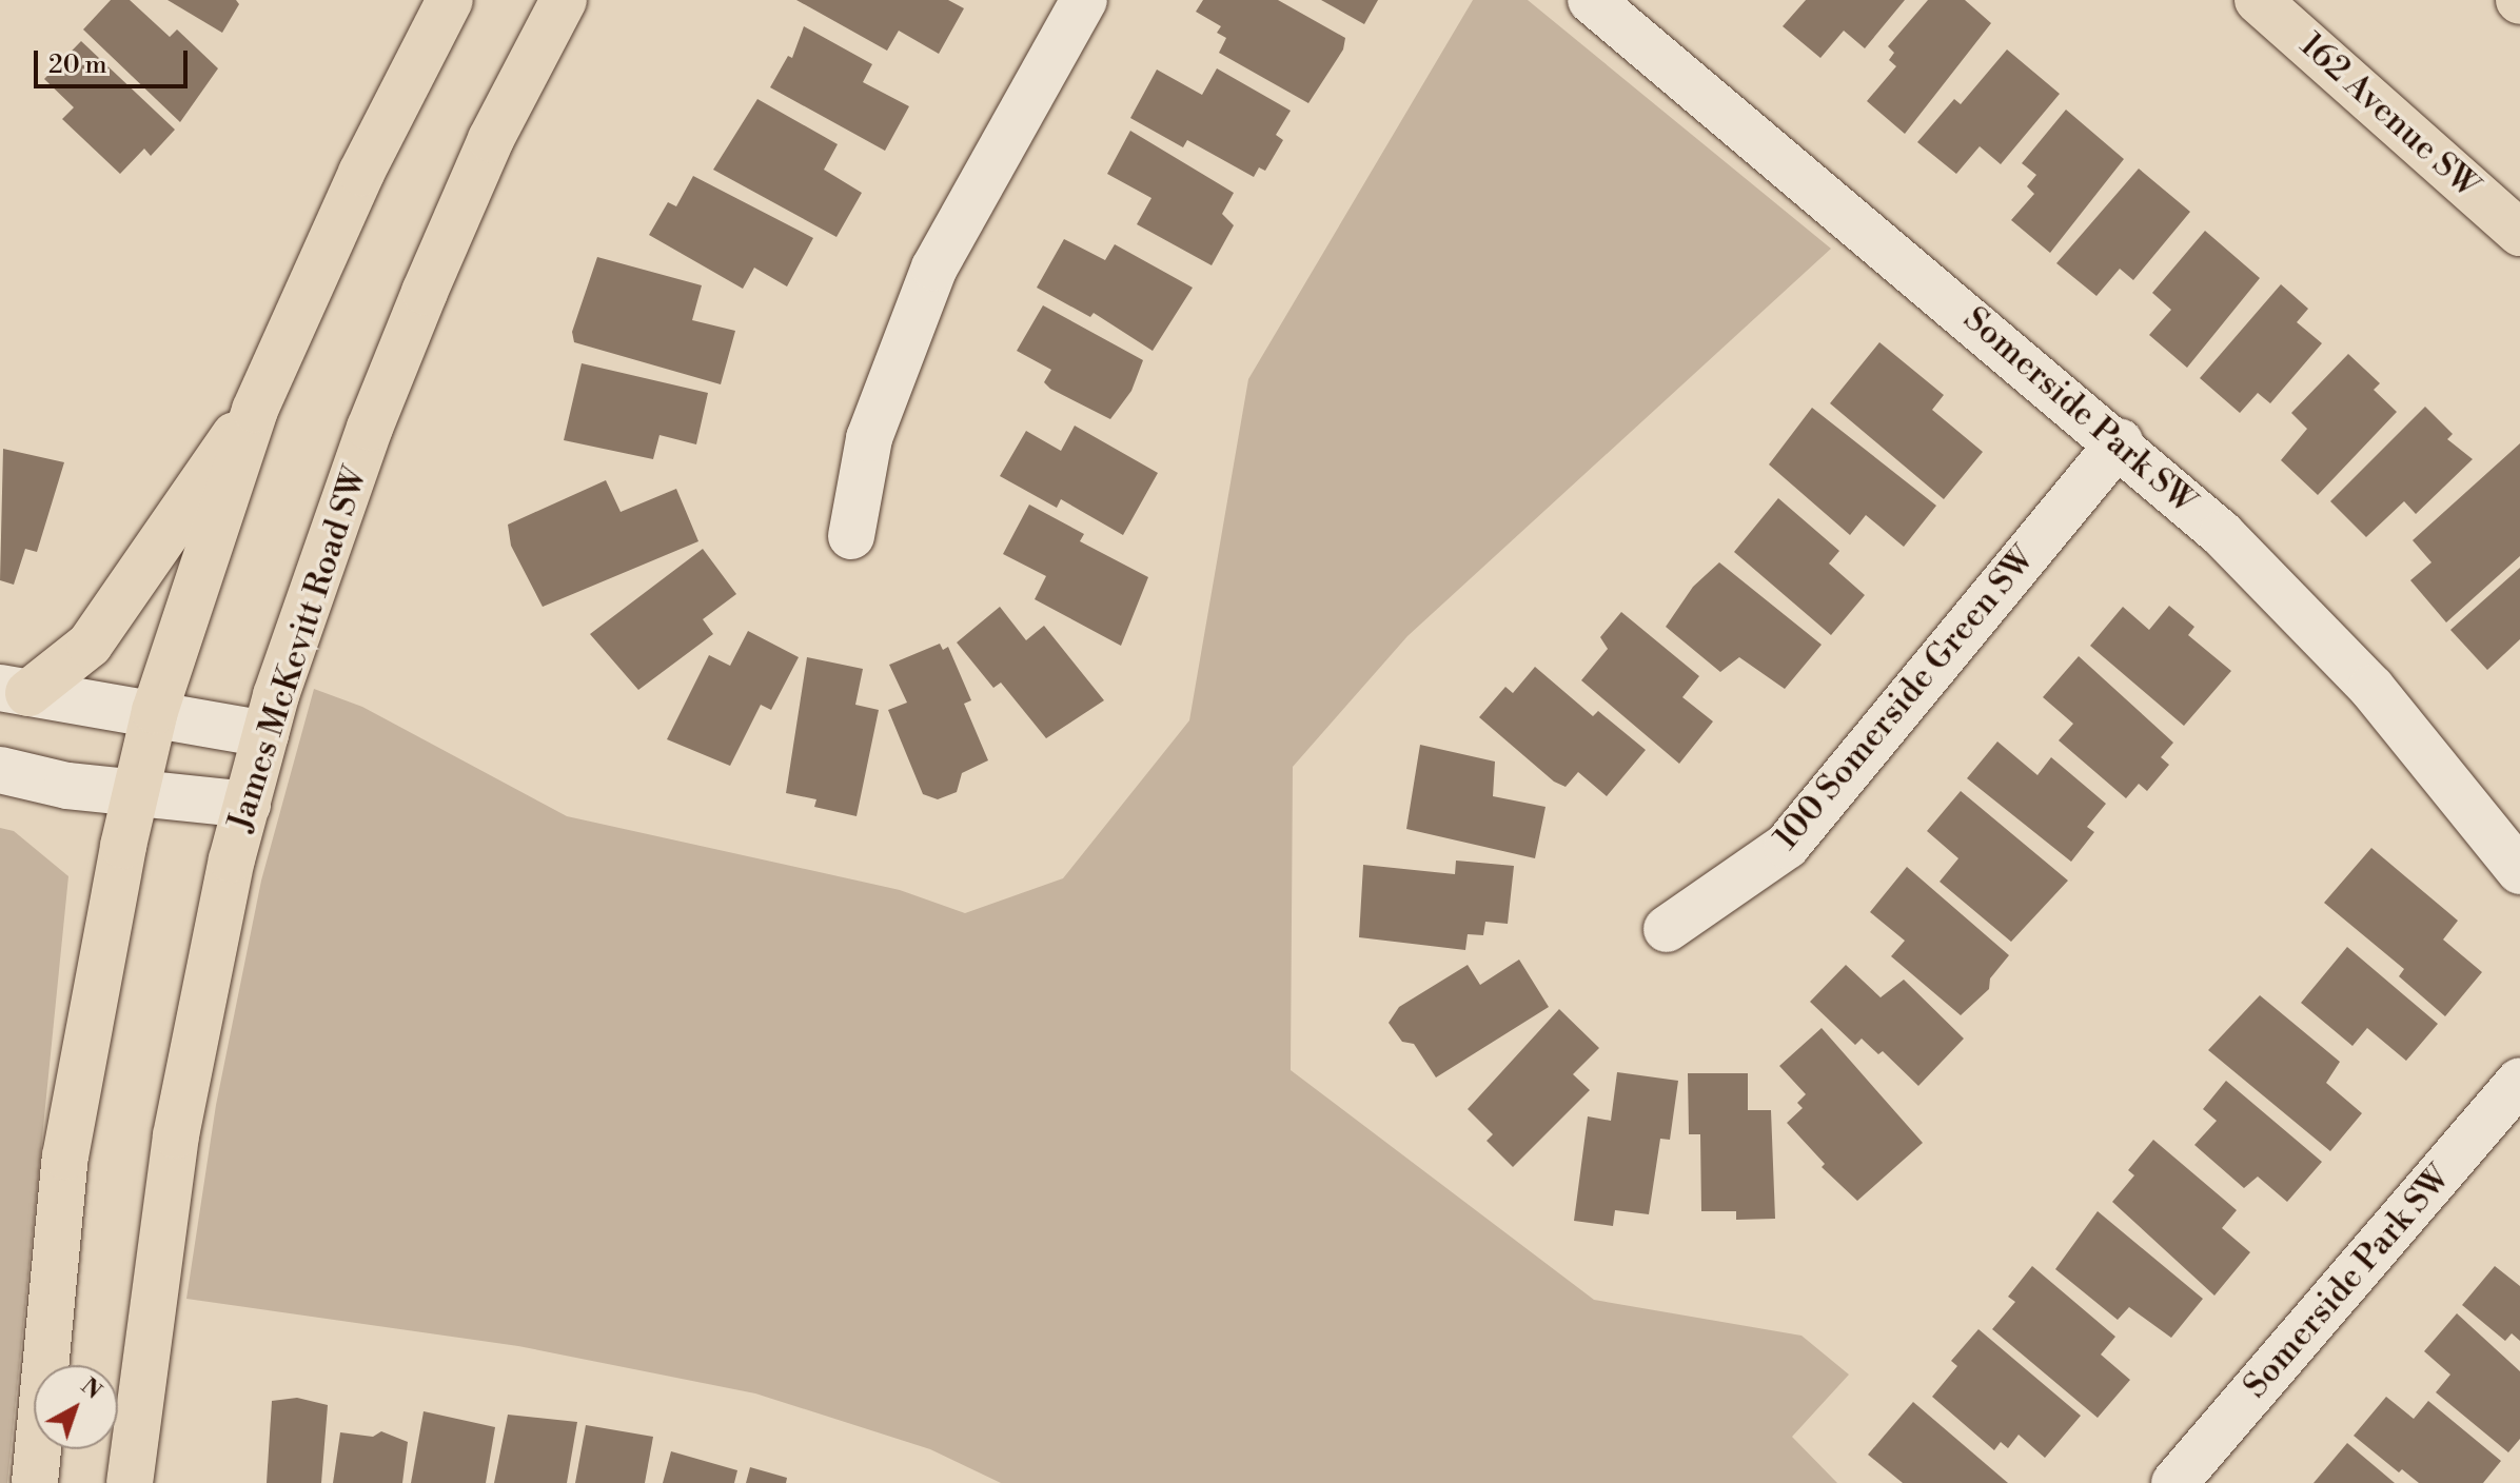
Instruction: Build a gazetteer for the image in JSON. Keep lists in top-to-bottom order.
{
  "streets": {
    "main road": ["162 Avenue SW", "James McKevitt Road SW"],
    "street": ["Somerside Park SW", "100 Somerside Green SW"]
  },
  "crossings": [
    ["Somerside Park SW", "100 Somerside Green SW"]
  ],
  "scale_bar": "20 m",
  "north": "top right"
}
